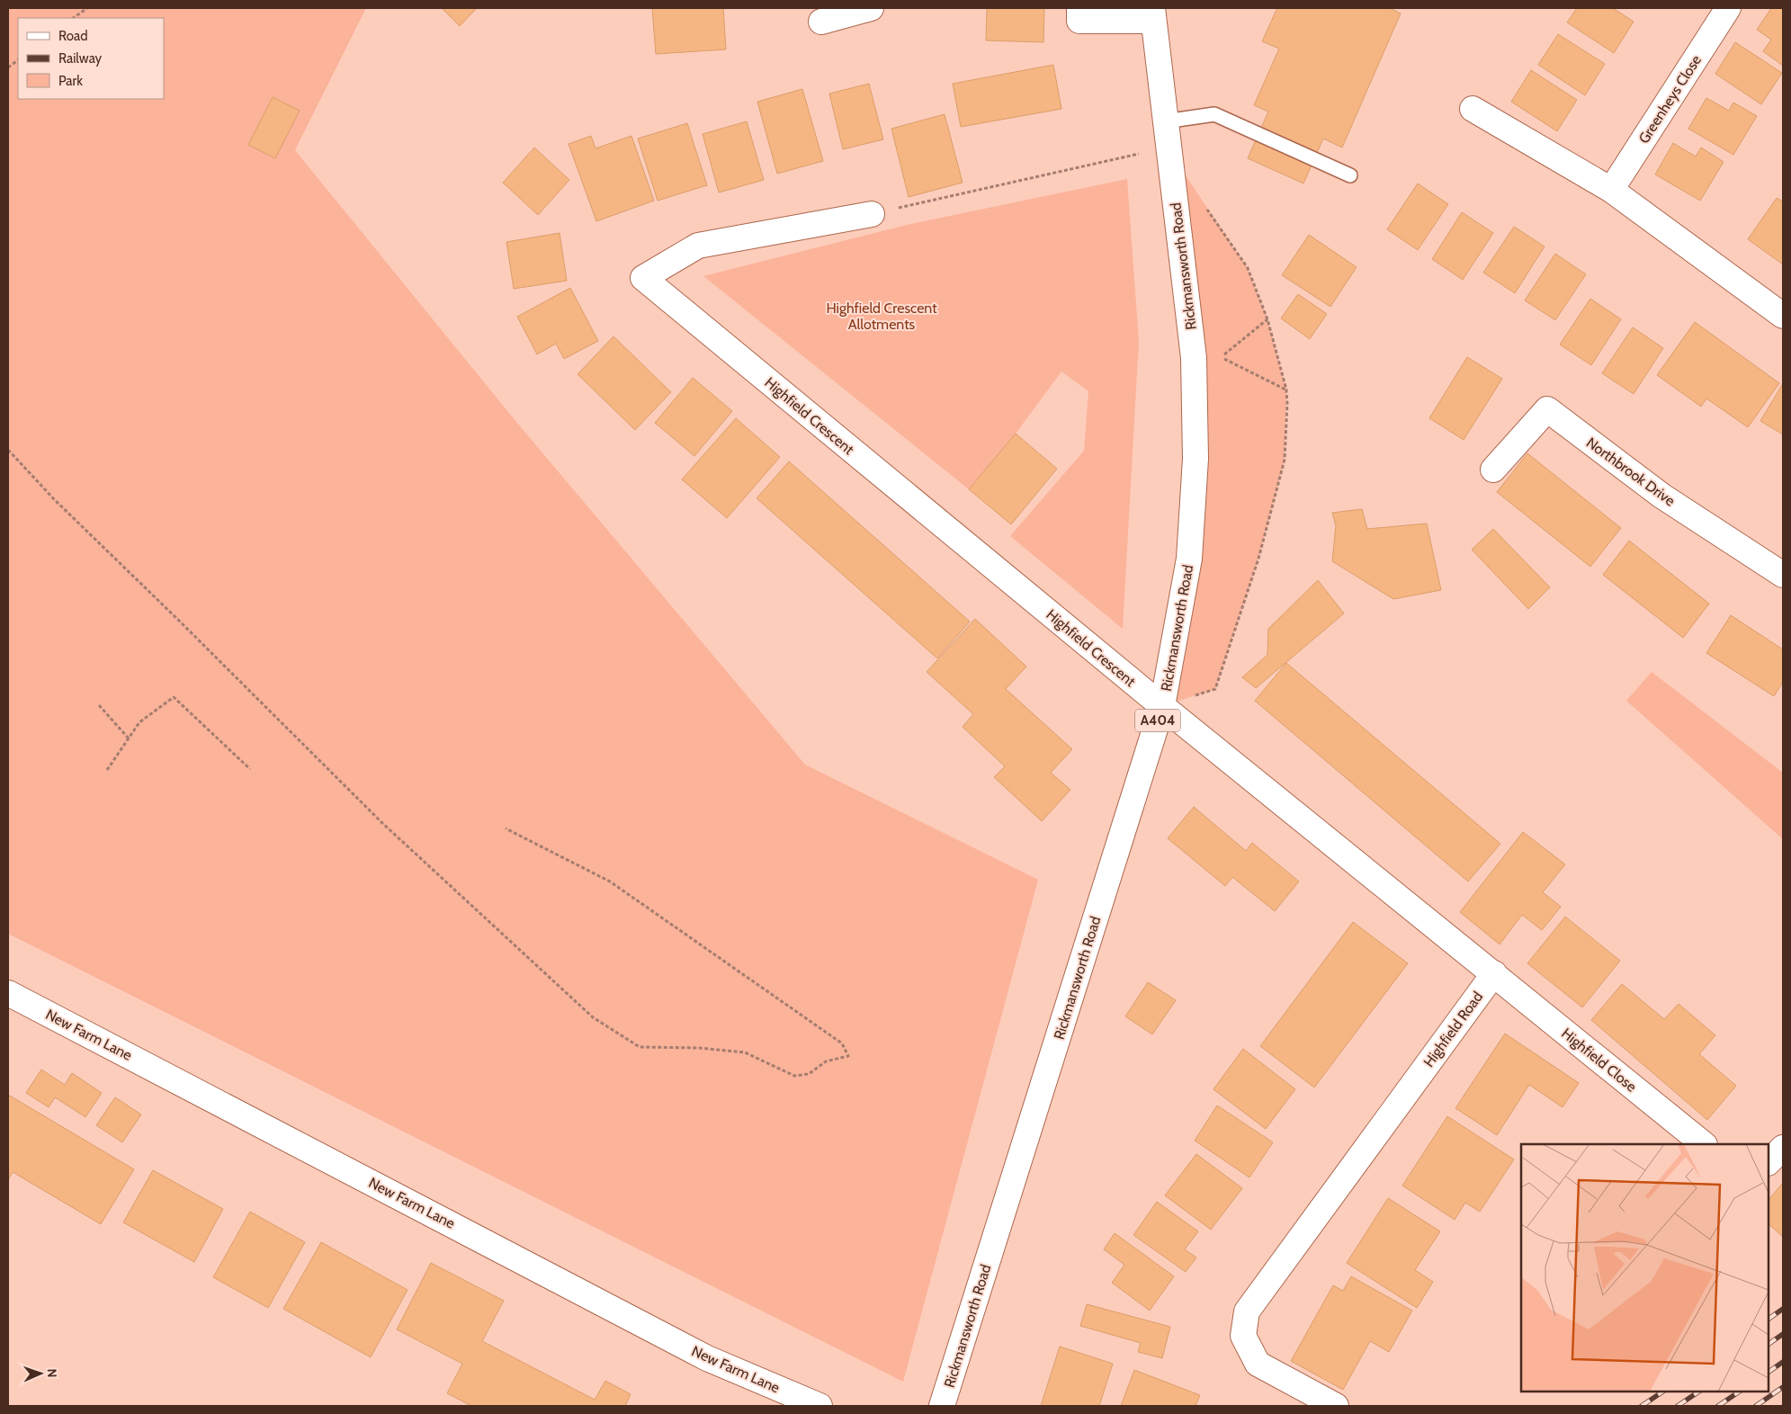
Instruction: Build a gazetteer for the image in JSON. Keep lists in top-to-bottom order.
{
  "streets": {
    "street": [
      "Greenheys Close",
      "Rickmansworth Road",
      "Highfield Crescent",
      "Northbrook Drive",
      "A404",
      "Highfield Road",
      "New Farm Lane",
      "Highfield Close"
    ]
  },
  "crossings": [
    ["Rickmansworth Road", "Highfield Crescent"],
    ["Highfield Road", "Highfield Close"]
  ],
  "parks": ["Highfield Crescent Allotments"],
  "legend": ["Road", "Railway", "Park"],
  "north": "right"
}
